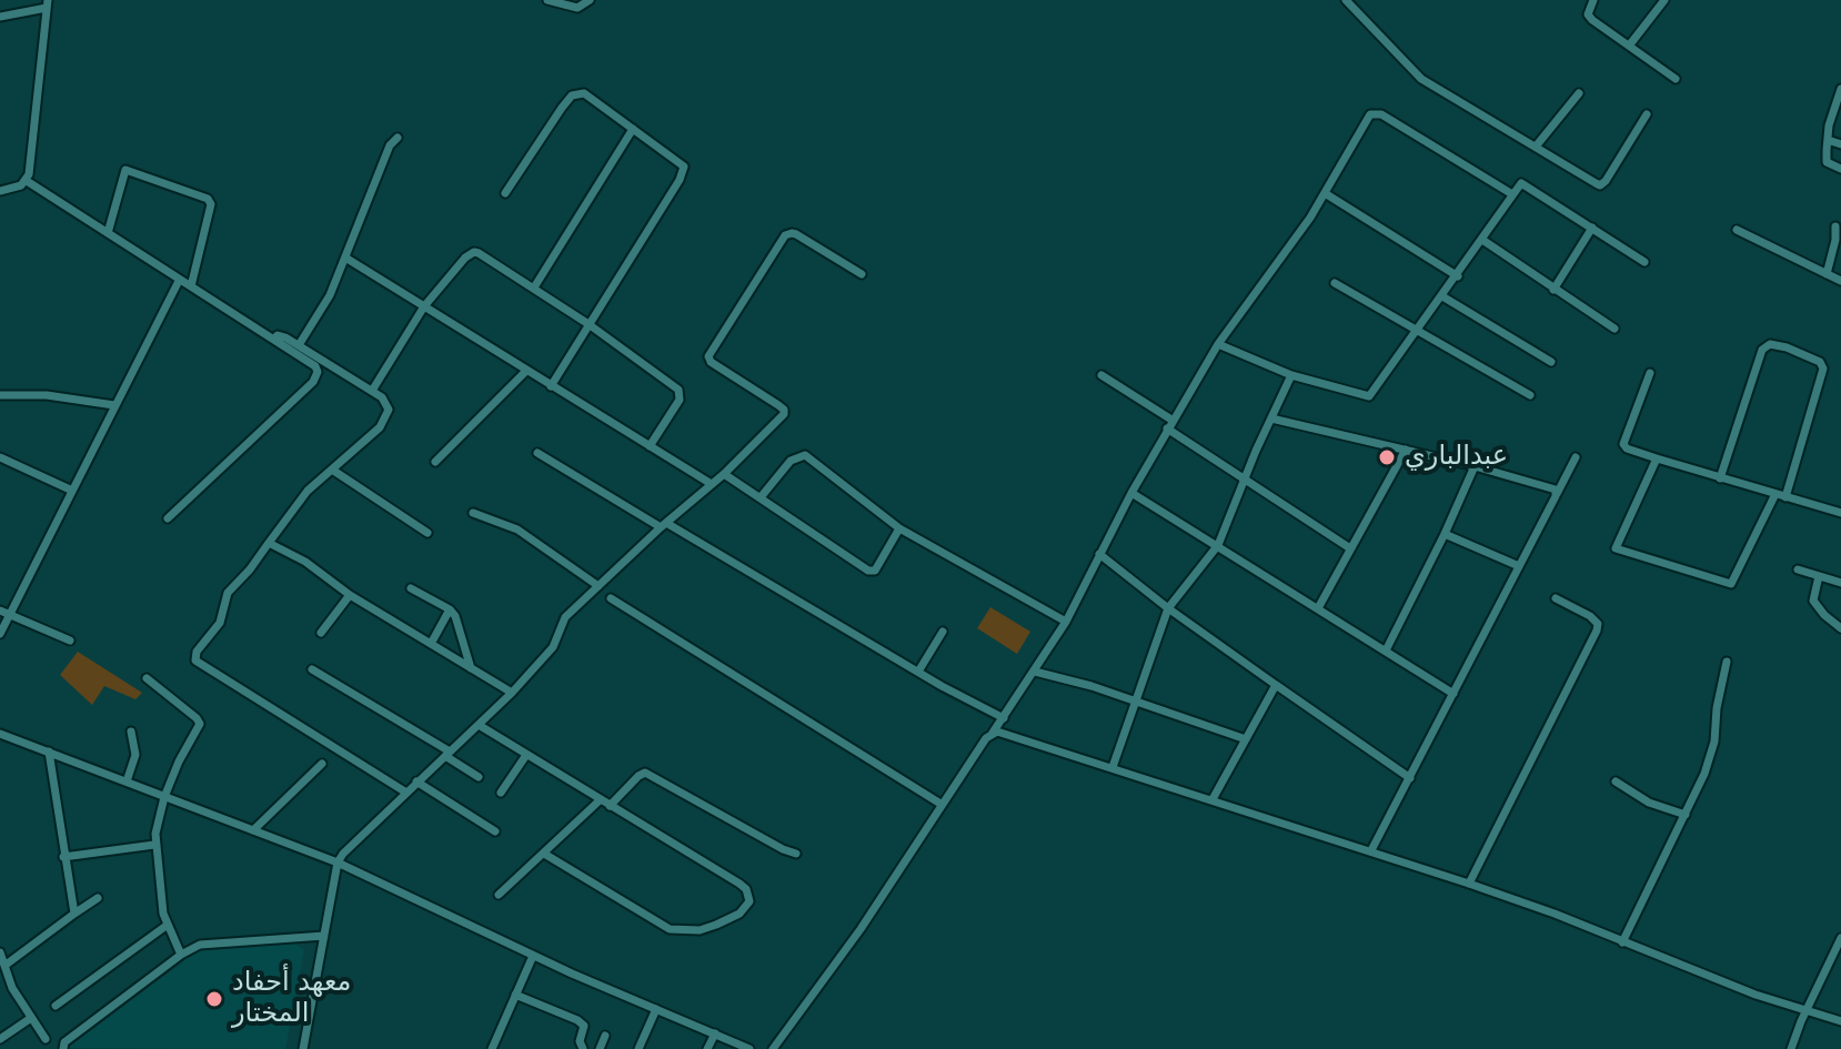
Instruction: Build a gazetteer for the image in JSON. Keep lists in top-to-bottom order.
{
  "places": ["عبدالباري", "معهد أحفاد المختار"]
}
